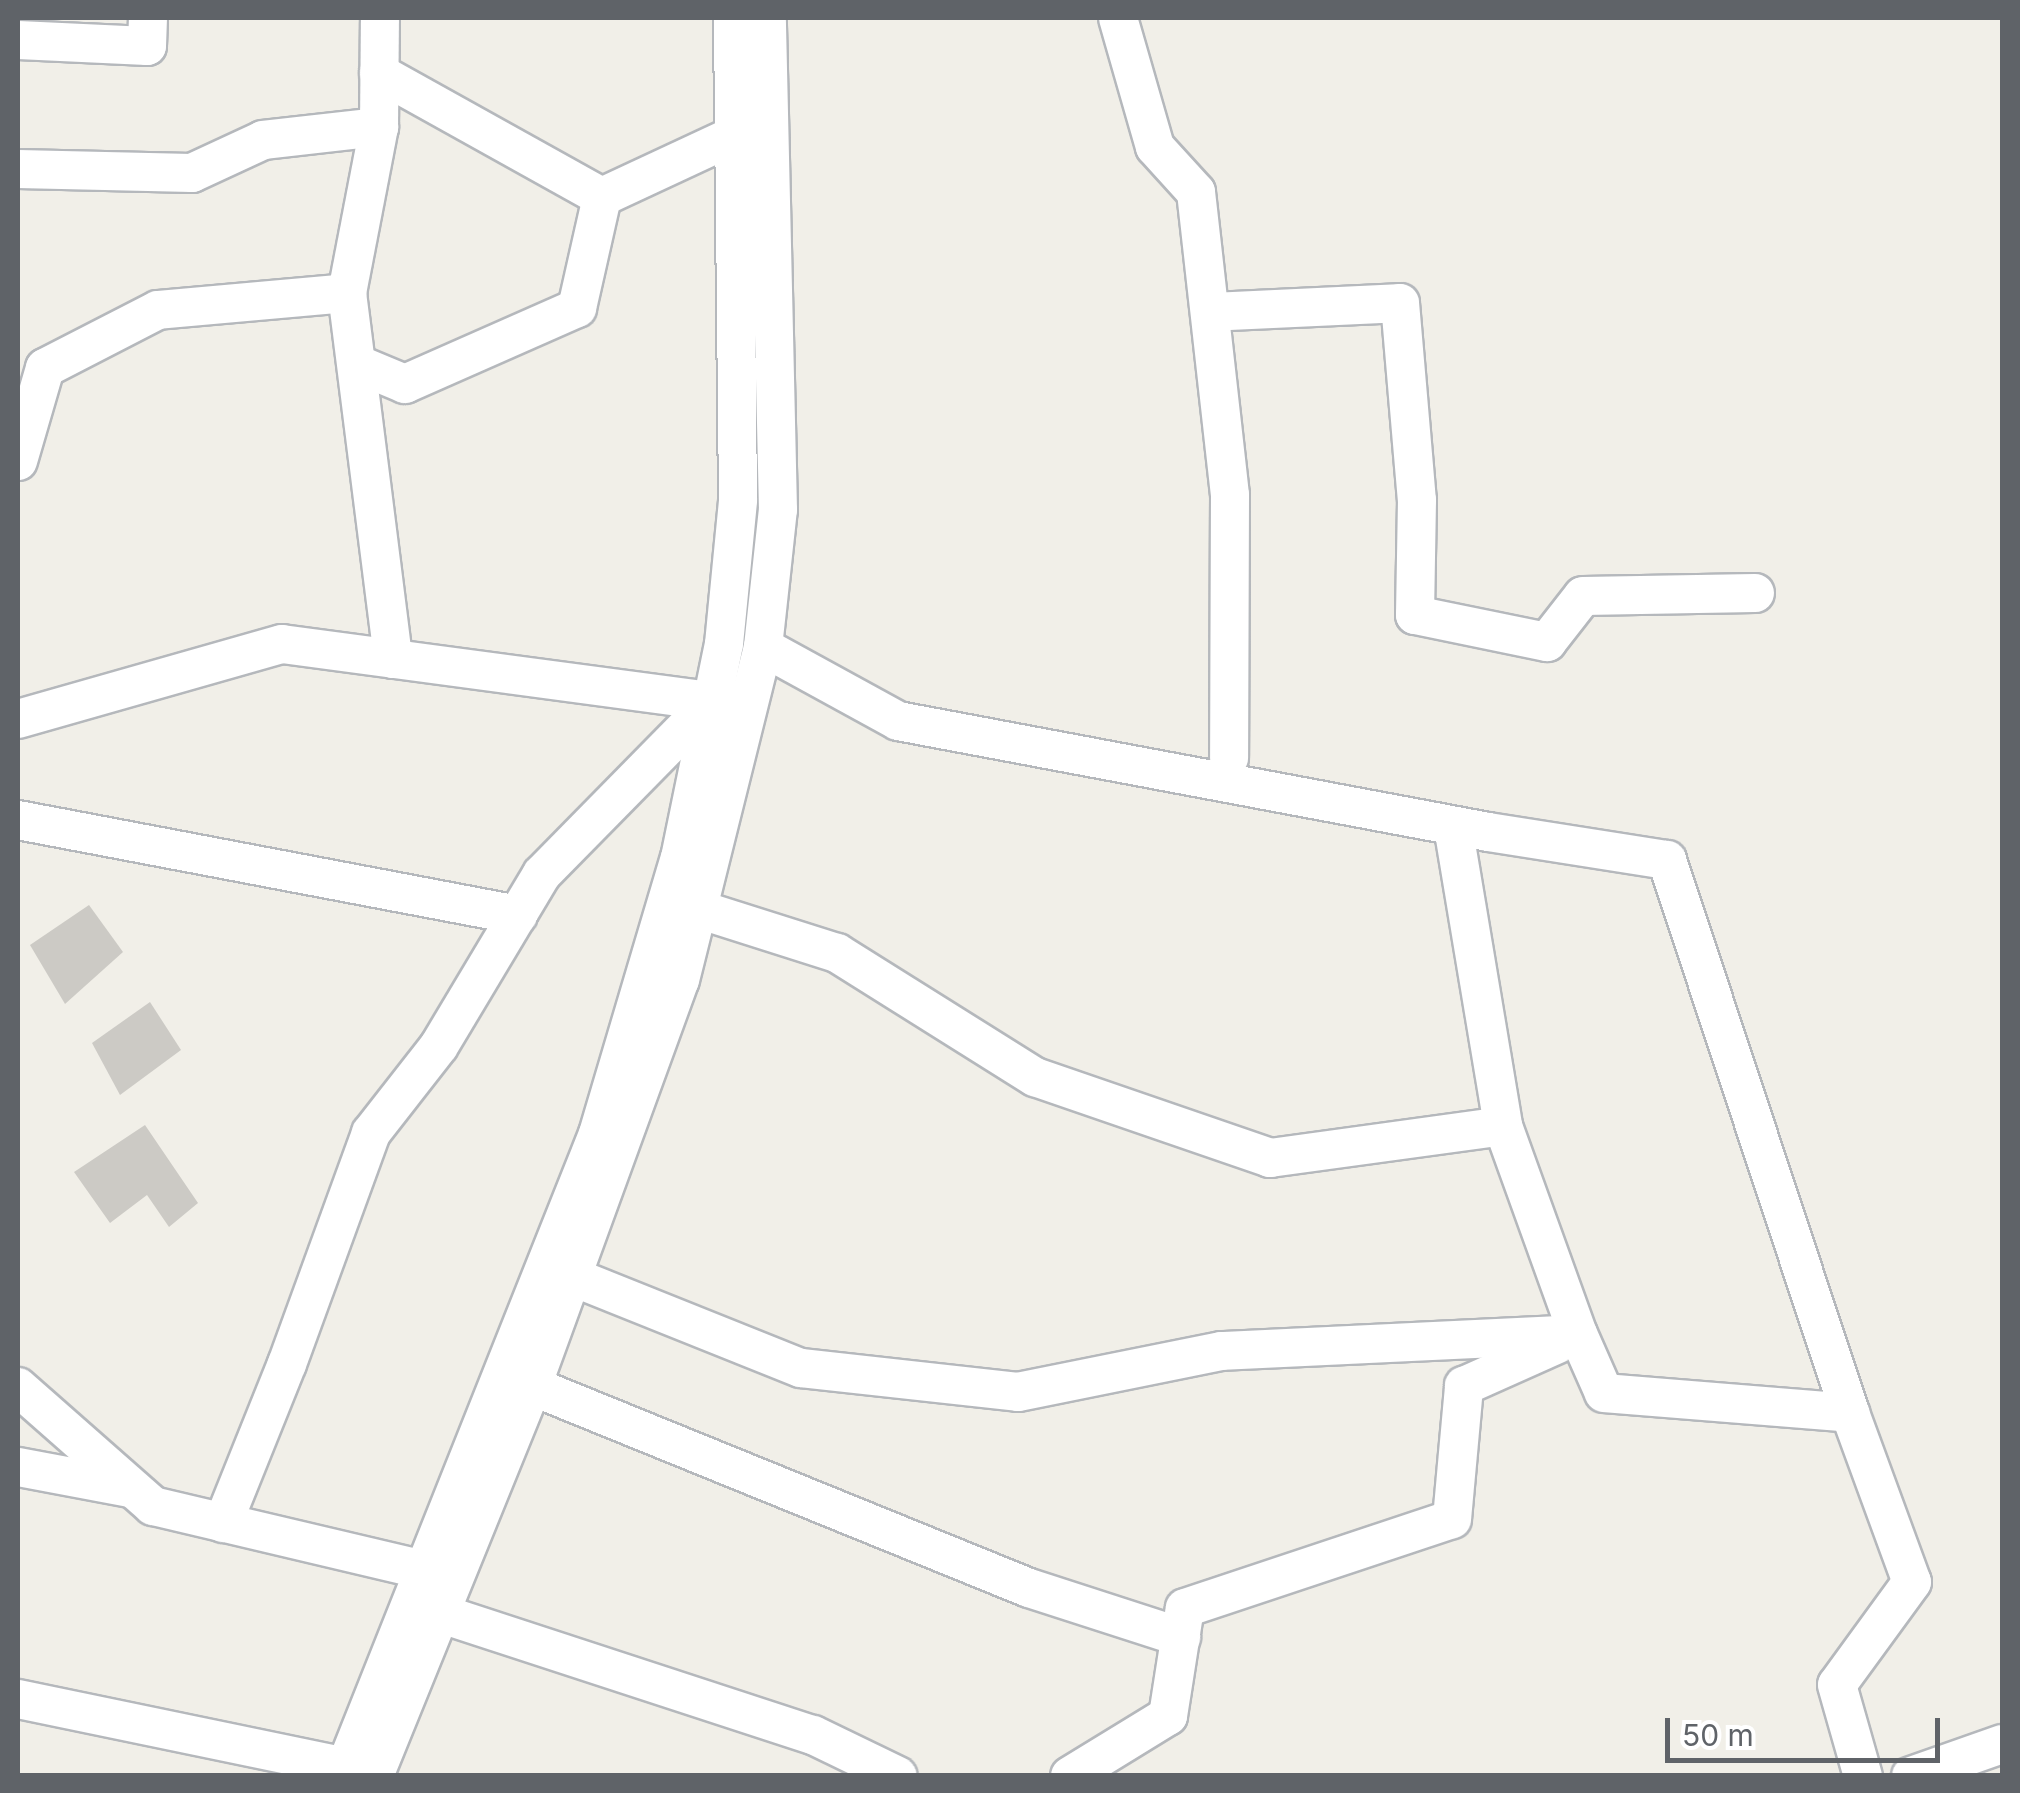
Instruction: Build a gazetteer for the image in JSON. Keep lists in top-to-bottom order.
{
  "scale_bar": "50 m"
}
